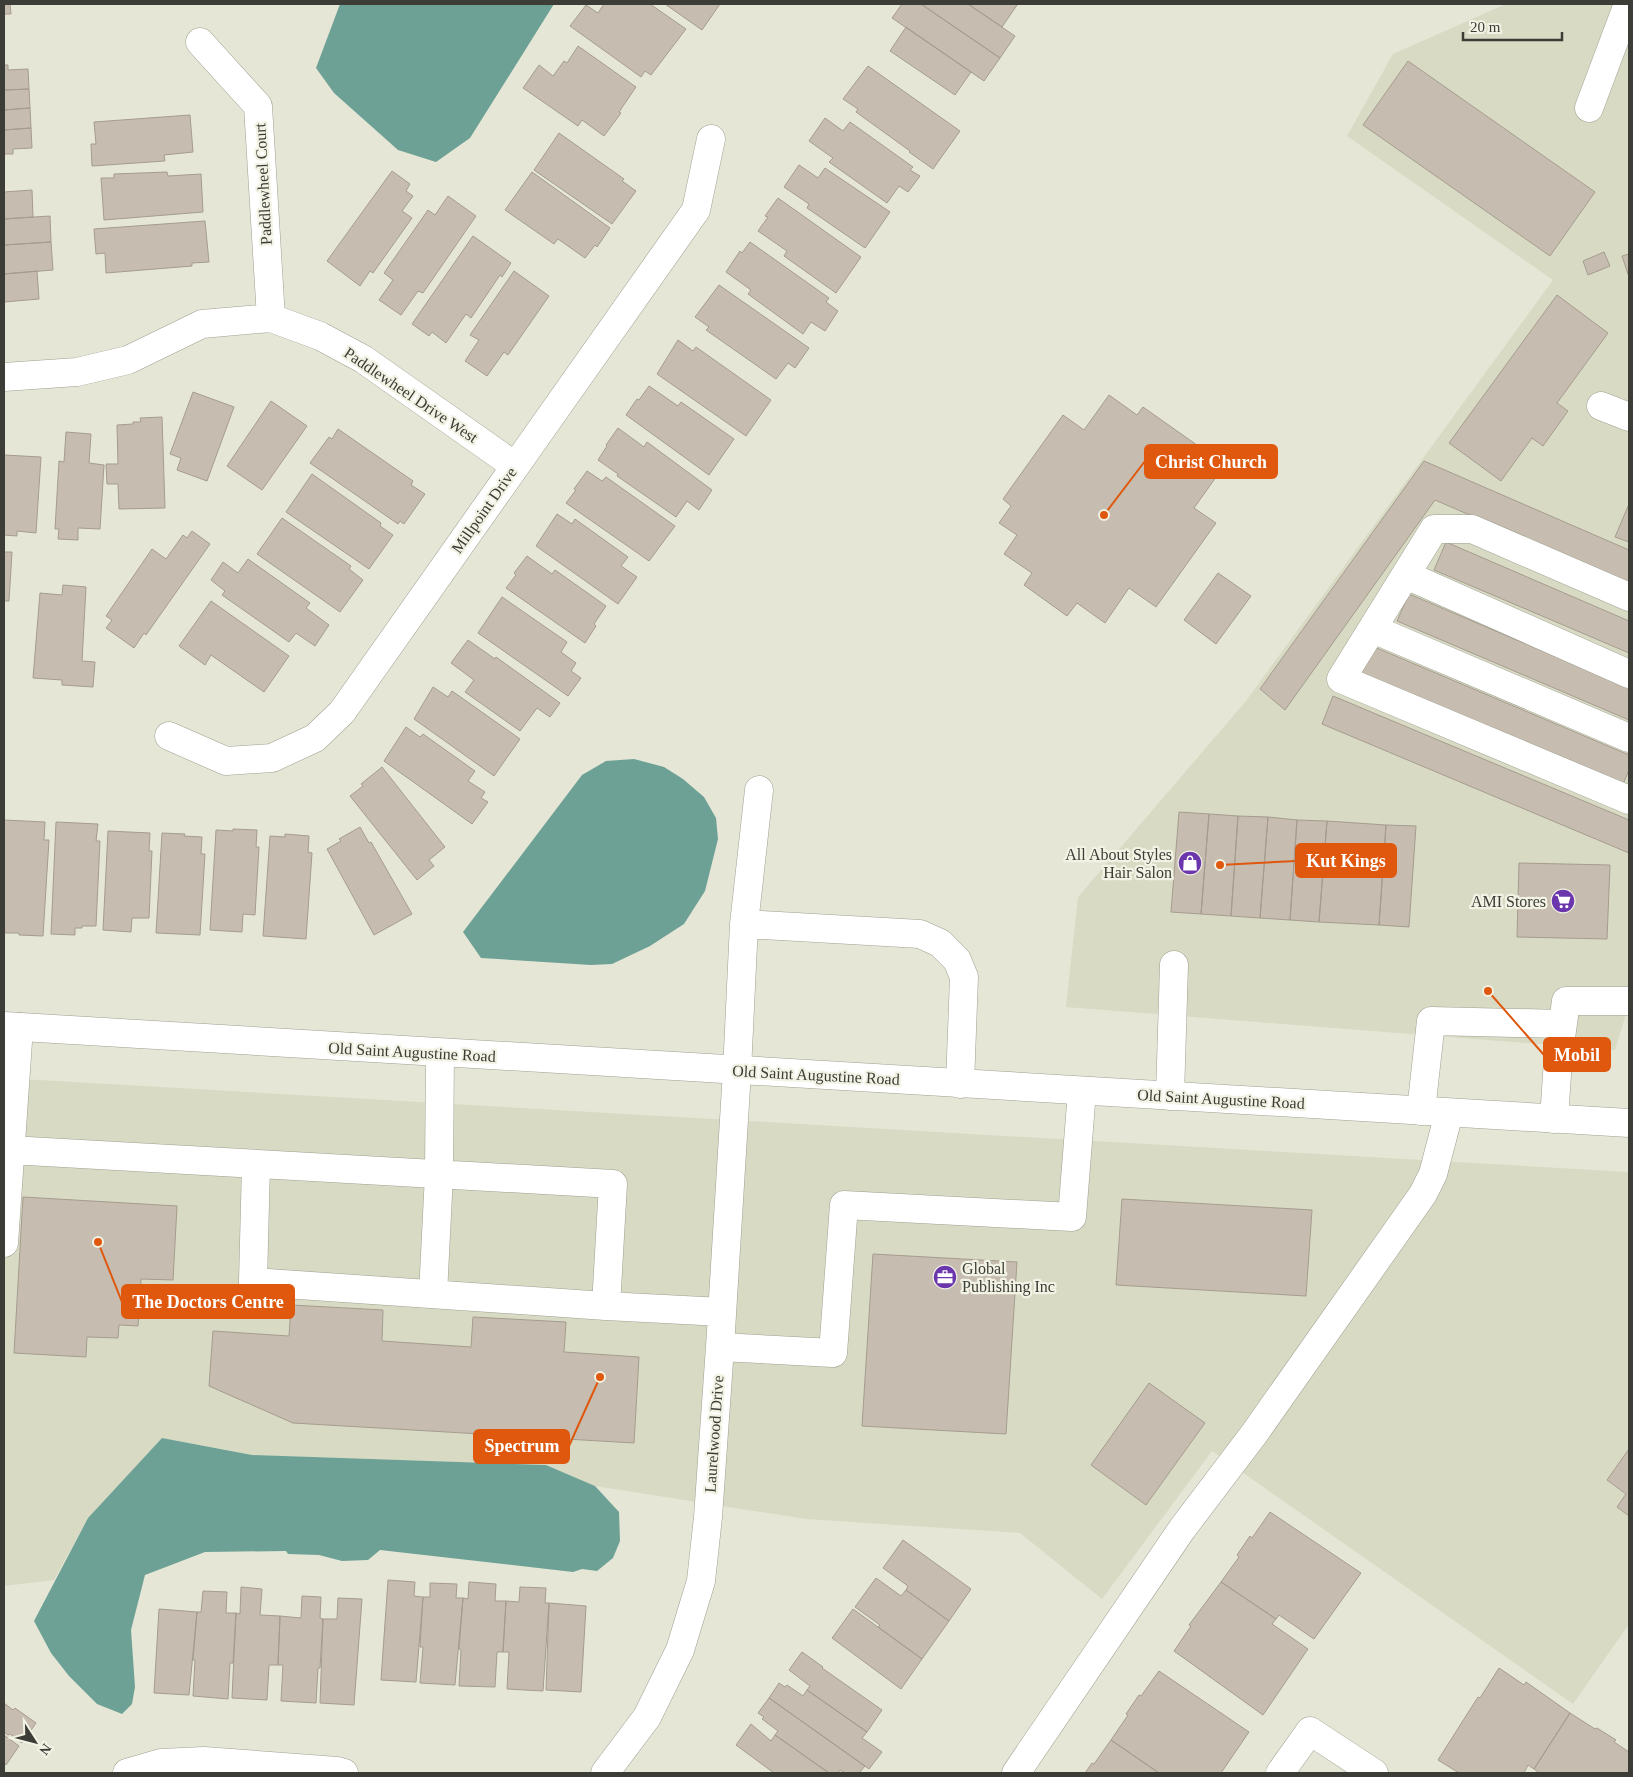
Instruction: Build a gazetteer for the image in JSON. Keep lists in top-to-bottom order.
{
  "streets": {
    "street": [
      "Paddlewheel Court",
      "Paddlewheel Drive West",
      "Millpoint Drive",
      "Old Saint Augustine Road",
      "Laurelwood Drive"
    ]
  },
  "crossings": [
    ["Paddlewheel Court", "Paddlewheel Drive West"],
    ["Paddlewheel Drive West", "Millpoint Drive"],
    ["Old Saint Augustine Road", "Laurelwood Drive"]
  ],
  "places": {
    "other": [
      "Christ Church",
      "Kut Kings",
      "Mobil",
      "The Doctors Centre",
      "Spectrum"
    ],
    "shop": ["All About Styles Hair Salon"],
    "supermarket": ["AMI Stores"],
    "office": ["Global Publishing Inc"]
  },
  "scale_bar": "20 m",
  "north": "bottom right"
}
